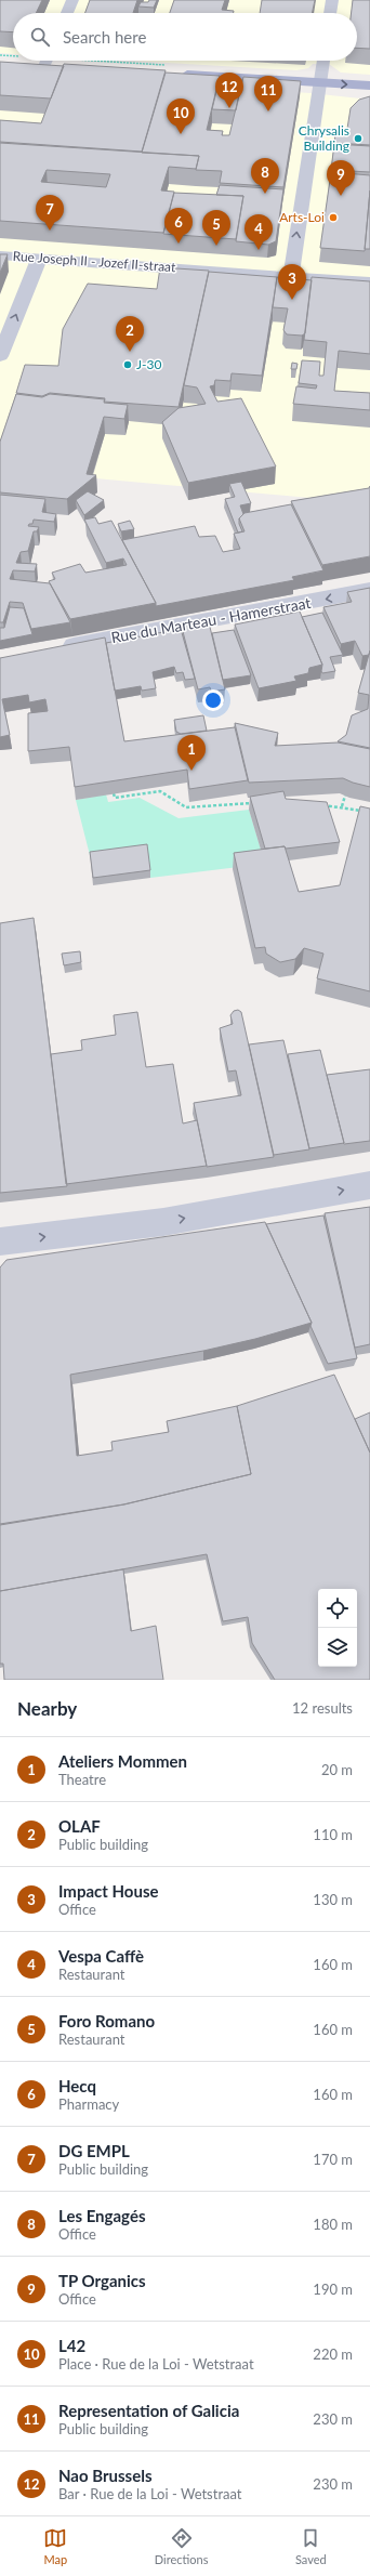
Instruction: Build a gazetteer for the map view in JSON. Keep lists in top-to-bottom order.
{
  "streets": {
    "street": ["Rue Joseph II - Jozef II-straat", "Rue du Marteau - Hamerstraat"]
  },
  "one_way": ["Rue du Marteau - Hamerstraat"],
  "places": ["Chrysalis Building", "Arts-Loi", "J-30"],
  "page": {
    "search": "Search here",
    "pins": [
      "12",
      "11",
      "10",
      "8",
      "9",
      "7",
      "6",
      "5",
      "4",
      "3",
      "2",
      "1"
    ],
    "heading": ["Nearby", "12 results"],
    "list": [
      {
        "mark": "1",
        "name": "Ateliers Mommen",
        "note": "Theatre",
        "value": "20 m"
      },
      {
        "mark": "2",
        "name": "OLAF",
        "note": "Public building",
        "value": "110 m"
      },
      {
        "mark": "3",
        "name": "Impact House",
        "note": "Office",
        "value": "130 m"
      },
      {
        "mark": "4",
        "name": "Vespa Caffè",
        "note": "Restaurant",
        "value": "160 m"
      },
      {
        "mark": "5",
        "name": "Foro Romano",
        "note": "Restaurant",
        "value": "160 m"
      },
      {
        "mark": "6",
        "name": "Hecq",
        "note": "Pharmacy",
        "value": "160 m"
      },
      {
        "mark": "7",
        "name": "DG EMPL",
        "note": "Public building",
        "value": "170 m"
      },
      {
        "mark": "8",
        "name": "Les Engagés",
        "note": "Office",
        "value": "180 m"
      },
      {
        "mark": "9",
        "name": "TP Organics",
        "note": "Office",
        "value": "190 m"
      },
      {
        "mark": "10",
        "name": "L42",
        "note": "Place · Rue de la Loi - Wetstraat",
        "value": "220 m"
      },
      {
        "mark": "11",
        "name": "Representation of Galicia",
        "note": "Public building",
        "value": "230 m"
      },
      {
        "mark": "12",
        "name": "Nao Brussels",
        "note": "Bar · Rue de la Loi - Wetstraat",
        "value": "230 m"
      }
    ],
    "nav": ["Map", "Directions", "Saved"]
  }
}
